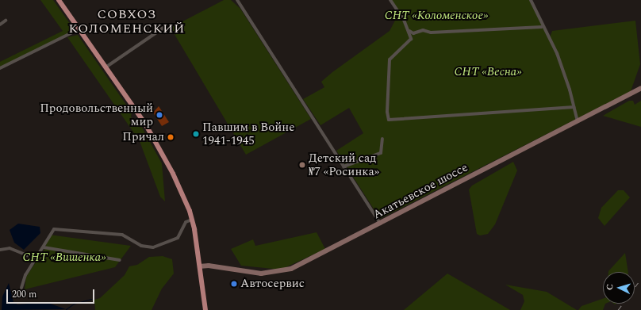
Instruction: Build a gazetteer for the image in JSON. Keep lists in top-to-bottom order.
{
  "streets": {
    "main road": ["Акатьевское шоссе"]
  },
  "districts": ["СОВХОЗ КОЛОМЕНСКИЙ"],
  "parks": ["СНТ «Коломенское»", "СНТ «Весна»", "СНТ «Вишенка»"],
  "places": [
    "Продовольственный мир",
    "Павшим в Войне 1941-1945",
    "Причал",
    "Детский сад №7 «Росинка»",
    "Автосервис"
  ],
  "scale_bar": "200 m",
  "north": "left"
}
